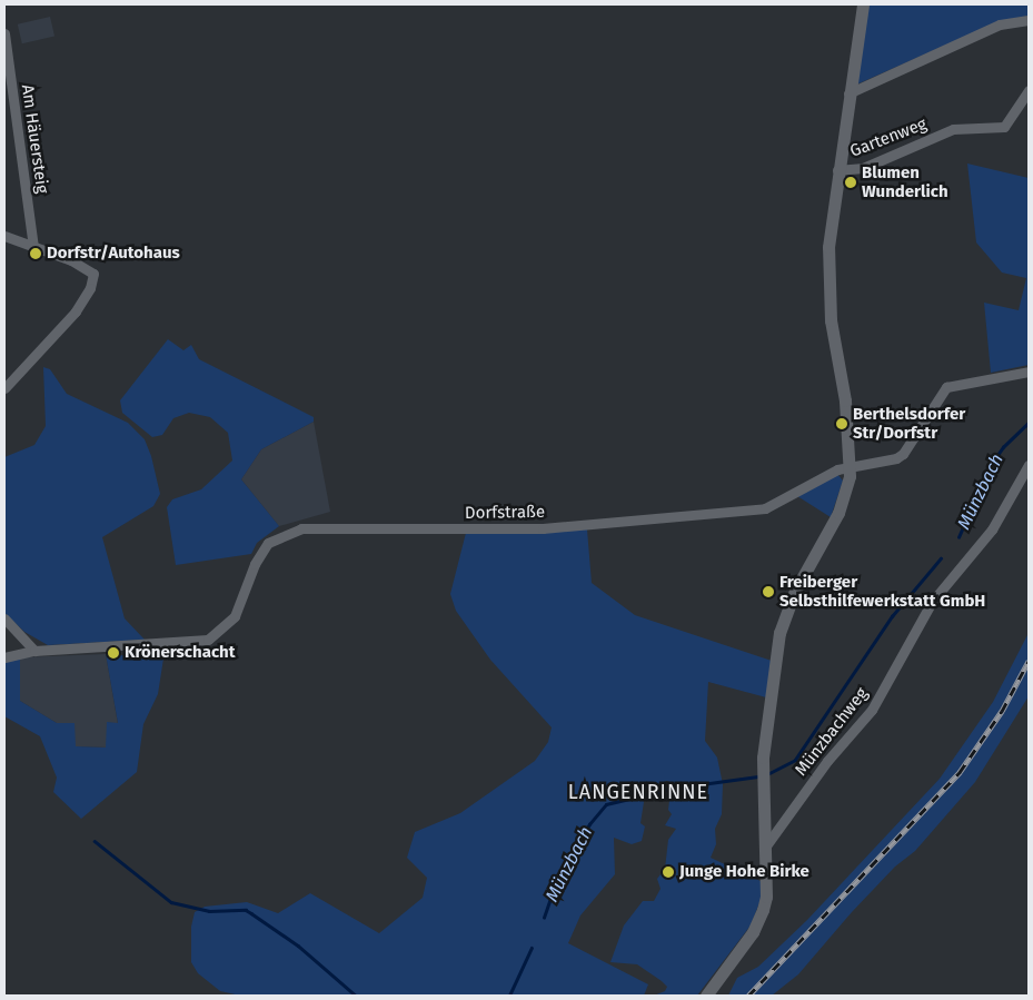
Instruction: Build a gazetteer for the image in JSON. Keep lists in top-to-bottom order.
{
  "streets": {
    "street": [
      "Gartenweg",
      "Am Häuersteig",
      "Dorfstraße",
      "Münzbachweg"
    ]
  },
  "districts": ["LANGENRINNE"],
  "water": ["Münzbach"],
  "places": [
    "Blumen Wunderlich",
    "Dorfstr/Autohaus",
    "Berthelsdorfer Str/Dorfstr",
    "Freiberger Selbsthilfewerkstatt GmbH",
    "Krönerschacht",
    "Junge Hohe Birke"
  ]
}
